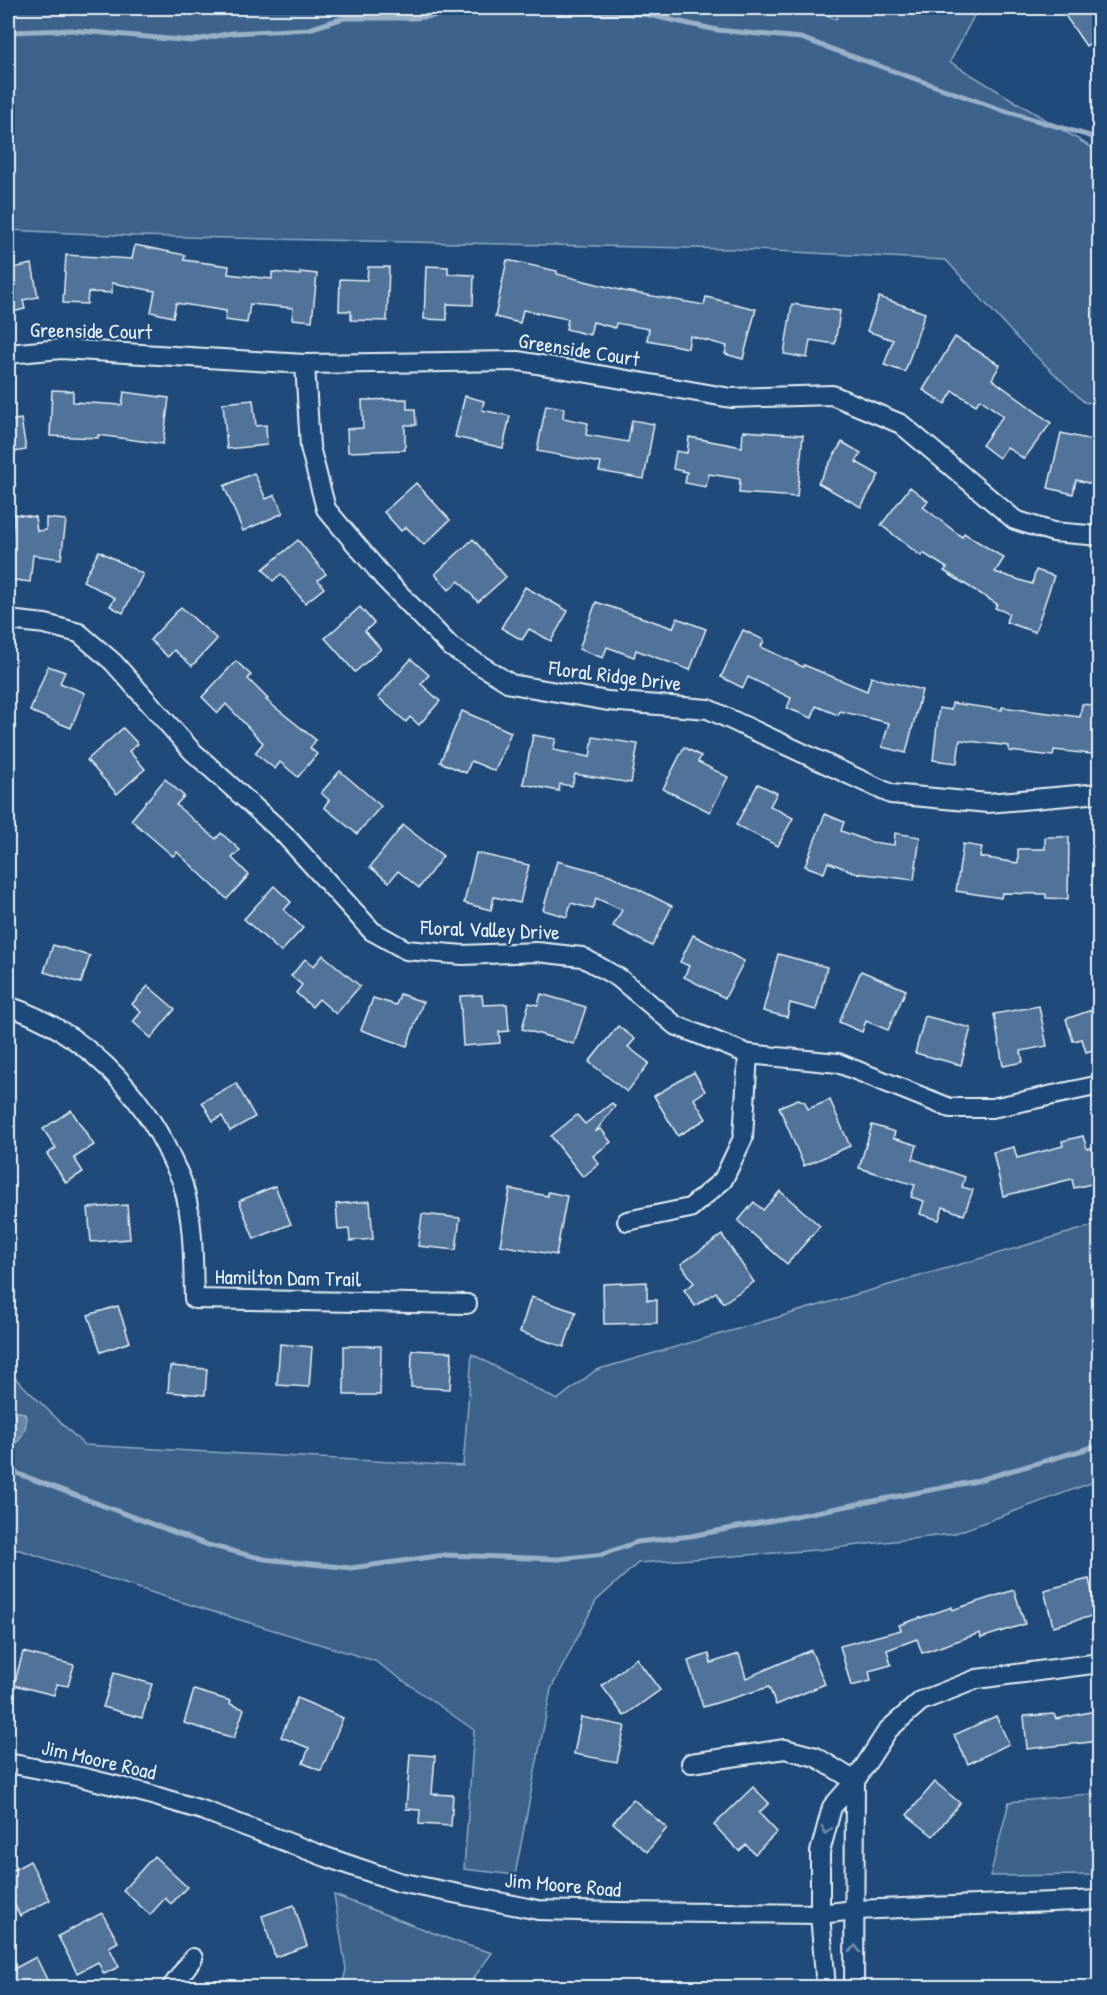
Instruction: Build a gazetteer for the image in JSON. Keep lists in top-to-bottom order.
{
  "streets": {
    "street": [
      "Greenside Court",
      "Floral Ridge Drive",
      "Floral Valley Drive",
      "Hamilton Dam Trail",
      "Jim Moore Road"
    ]
  },
  "crossings": [
    ["Greenside Court", "Floral Ridge Drive"]
  ]
}
